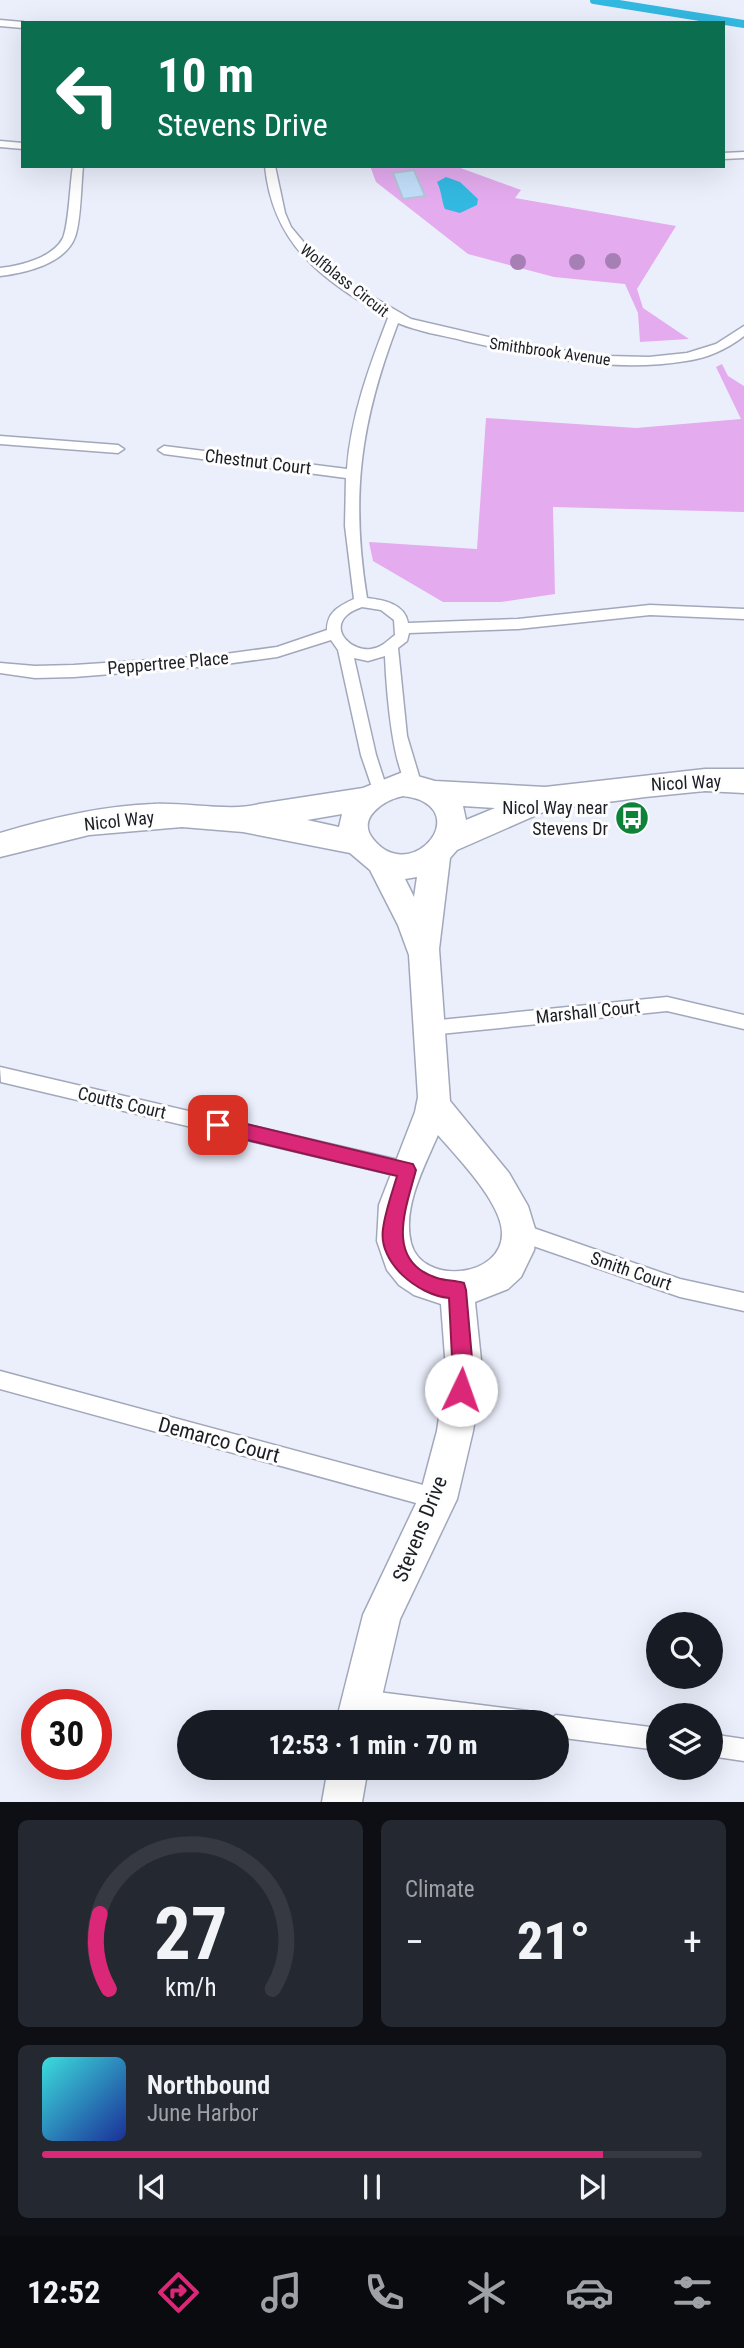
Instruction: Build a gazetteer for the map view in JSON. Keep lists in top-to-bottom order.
{
  "streets": {
    "street": ["Nicol Way", "Stevens Drive"],
    "lane": [
      "Wolfblass Circuit",
      "Smithbrook Avenue",
      "Chestnut Court",
      "Peppertree Place",
      "Marshall Court",
      "Coutts Court",
      "Smith Court",
      "Demarco Court"
    ]
  },
  "crossings": [
    ["Wolfblass Circuit", "Smithbrook Avenue"],
    ["Wolfblass Circuit", "Chestnut Court"],
    ["Wolfblass Circuit", "Peppertree Place"],
    ["Demarco Court", "Stevens Drive"]
  ],
  "places": {
    "bus stop": ["Nicol Way near Stevens Dr"]
  },
  "page": {
    "turn": ["10 m", "Stevens Drive"],
    "limit": "30",
    "trip": "12:53 · 1 min · 70 m",
    "tile": "Climate",
    "heat": ["−", "21°", "+"],
    "song": ["Northbound", "June Harbor"],
    "tabs": "12:52",
    "gauge": ["27", "km/h"]
  }
}
